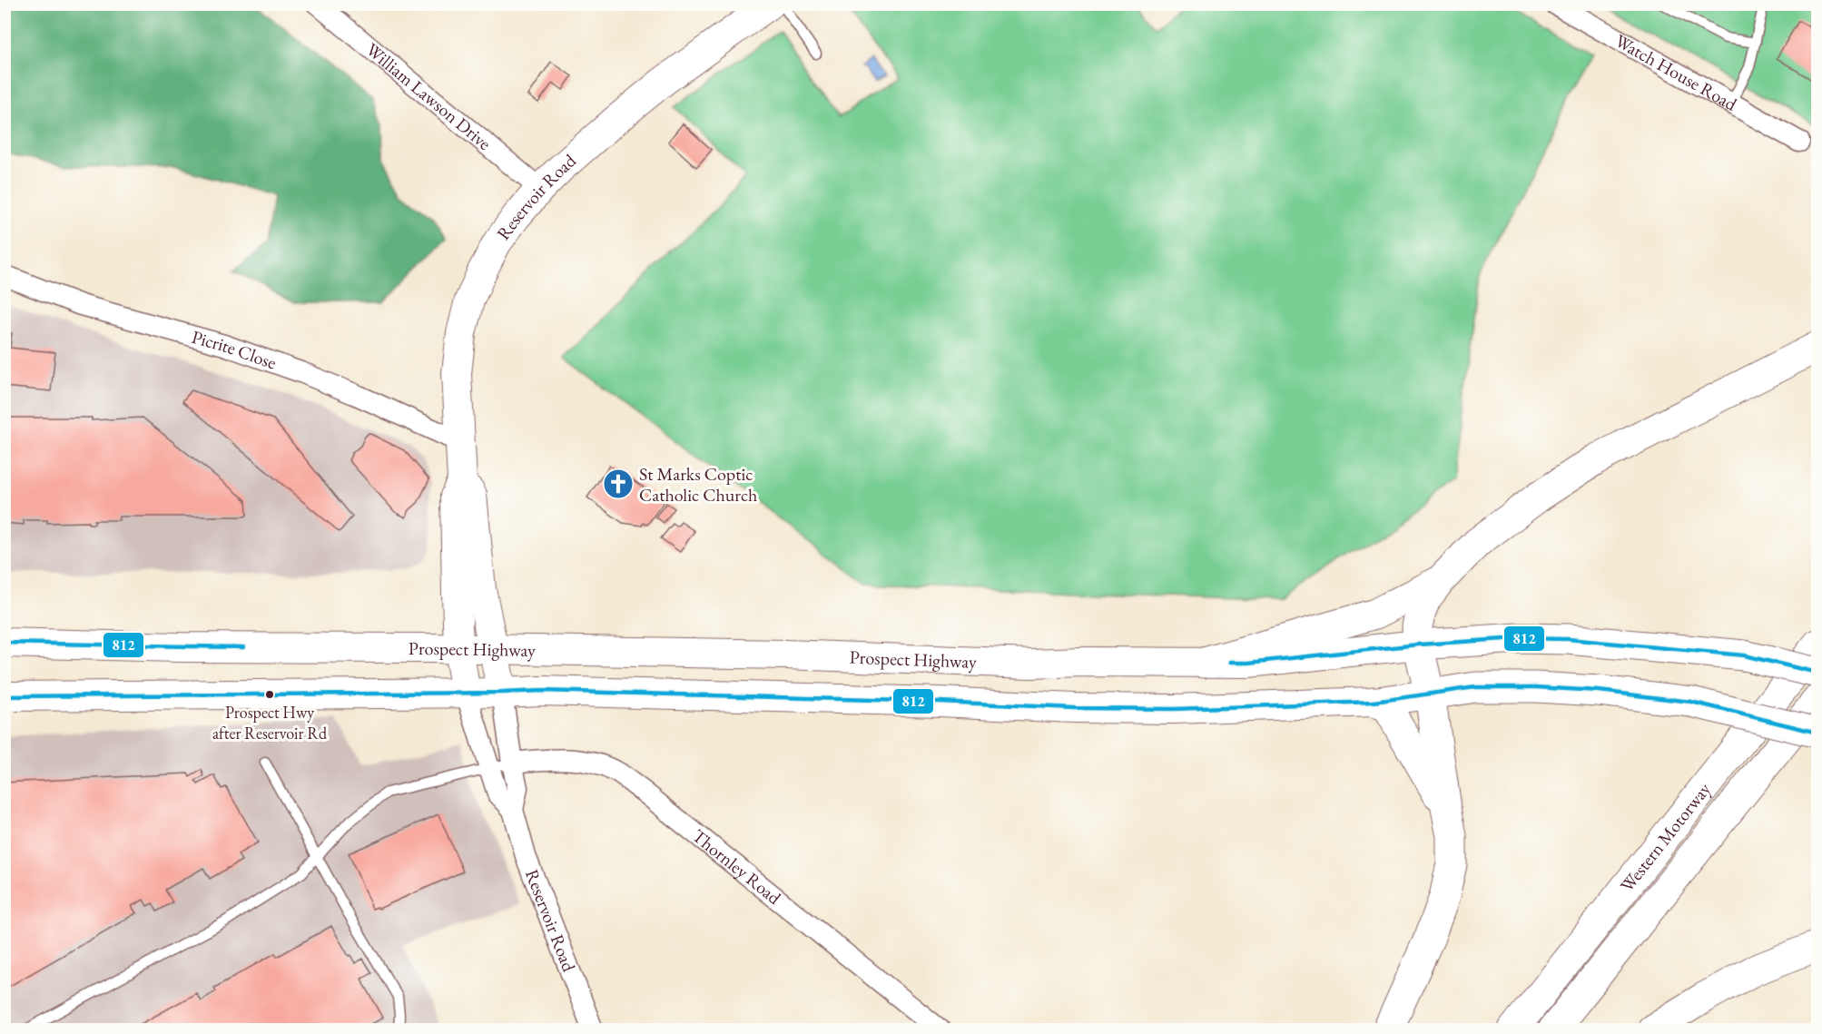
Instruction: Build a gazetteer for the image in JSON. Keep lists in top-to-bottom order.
{
  "streets": {
    "main road": ["Reservoir Road", "Prospect Highway", "Western Motorway"],
    "street": [
      "Watch House Road",
      "William Lawson Drive",
      "Picrite Close",
      "Thornley Road"
    ]
  },
  "crossings": [
    ["William Lawson Drive", "Reservoir Road"],
    ["Reservoir Road", "Picrite Close"],
    ["Reservoir Road", "Prospect Highway"],
    ["Reservoir Road", "Thornley Road"]
  ],
  "places": {
    "church": ["St Marks Coptic Catholic Church"],
    "other": ["Prospect Hwy after Reservoir Rd"]
  },
  "lines": ["transit line 812"]
}
